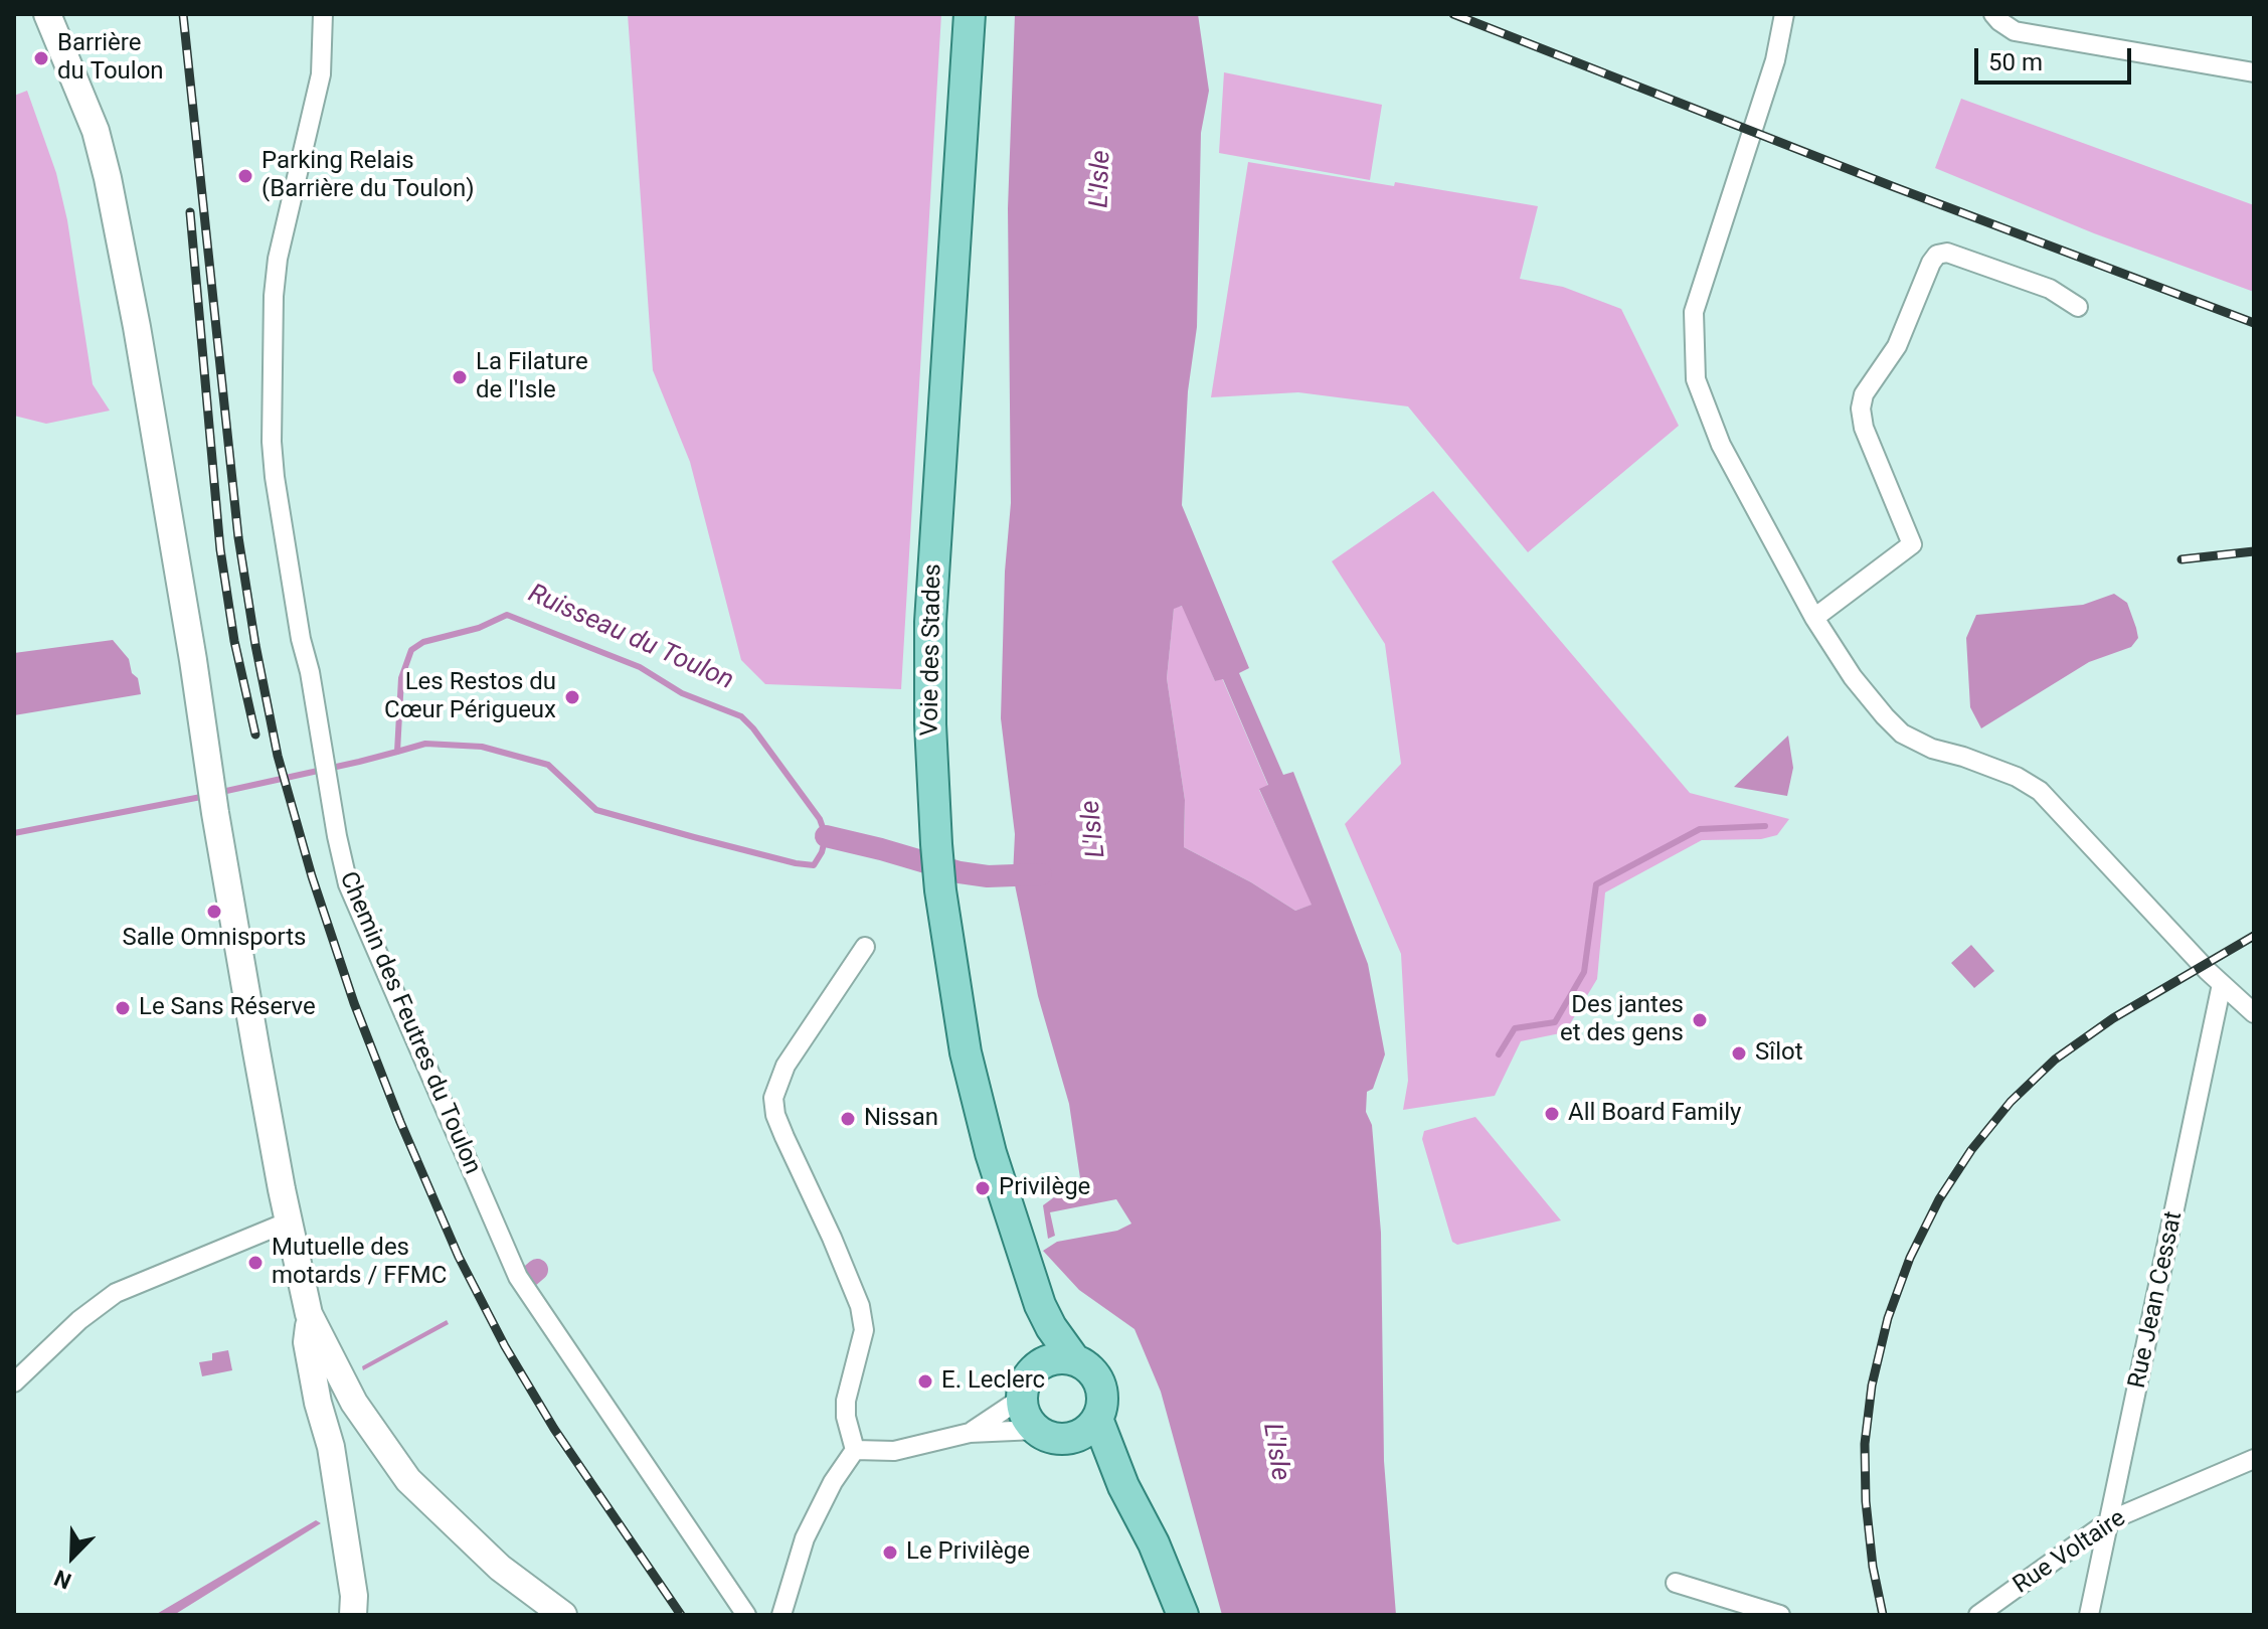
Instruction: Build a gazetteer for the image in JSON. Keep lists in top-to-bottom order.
{
  "streets": {
    "main road": ["Voie des Stades"],
    "street": ["Chemin des Feutres du Toulon", "Rue Jean Cessat", "Rue Voltaire"]
  },
  "crossings": [
    ["Rue Jean Cessat", "Rue Voltaire"]
  ],
  "water": ["L'Isle", "Ruisseau du Toulon"],
  "places": [
    "Barrière du Toulon",
    "Parking Relais (Barrière du Toulon)",
    "La Filature de l'Isle",
    "Les Restos du Cœur Périgueux",
    "Salle Omnisports",
    "Le Sans Réserve",
    "Des jantes et des gens",
    "Sîlot",
    "All Board Family",
    "Nissan",
    "Privilège",
    "Mutuelle des motards / FFMC",
    "E. Leclerc",
    "Le Privilège"
  ],
  "scale_bar": "50 m",
  "north": "bottom left"
}
